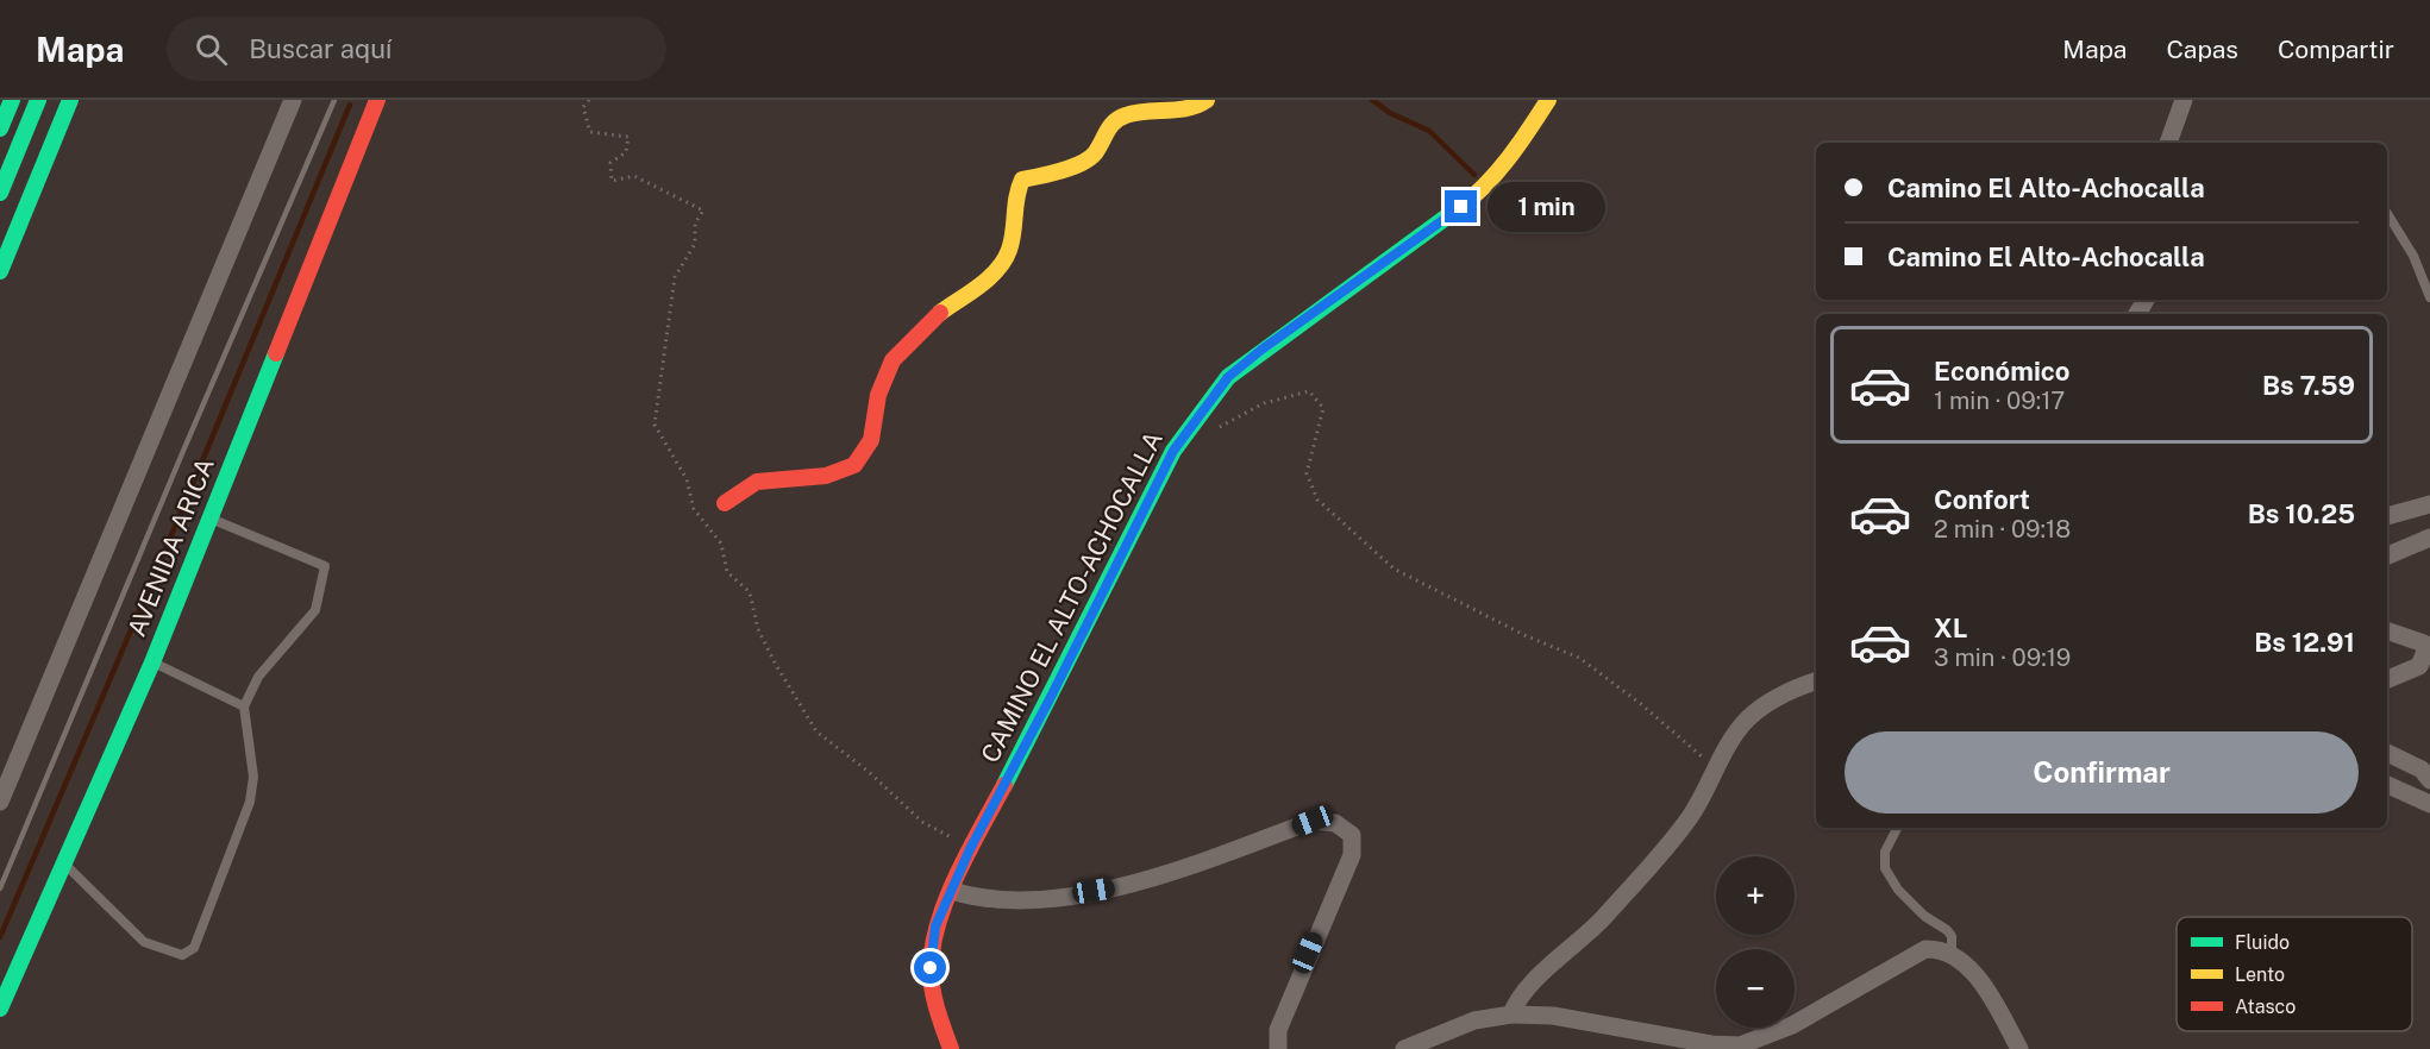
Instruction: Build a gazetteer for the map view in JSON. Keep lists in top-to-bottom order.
{
  "streets": {
    "main road": ["AVENIDA ARICA", "CAMINO EL ALTO-ACHOCALLA"]
  },
  "legend": ["Fluido", "Lento", "Atasco"],
  "page": {
    "header": "Mapa",
    "search": "Buscar aquí",
    "nav": ["Mapa", "Capas", "Compartir"],
    "banner": ["Camino El Alto-Achocalla", "Camino El Alto-Achocalla"],
    "bubble": "1 min",
    "list": [
      {
        "name": "Económico",
        "note": "1 min · 09:17",
        "value": "Bs 7.59"
      },
      {
        "name": "Confort",
        "note": "2 min · 09:18",
        "value": "Bs 10.25"
      },
      {
        "name": "XL",
        "note": "3 min · 09:19",
        "value": "Bs 12.91"
      }
    ],
    "buttons": "Confirmar",
    "map_buttons": ["+", "−"]
  }
}
